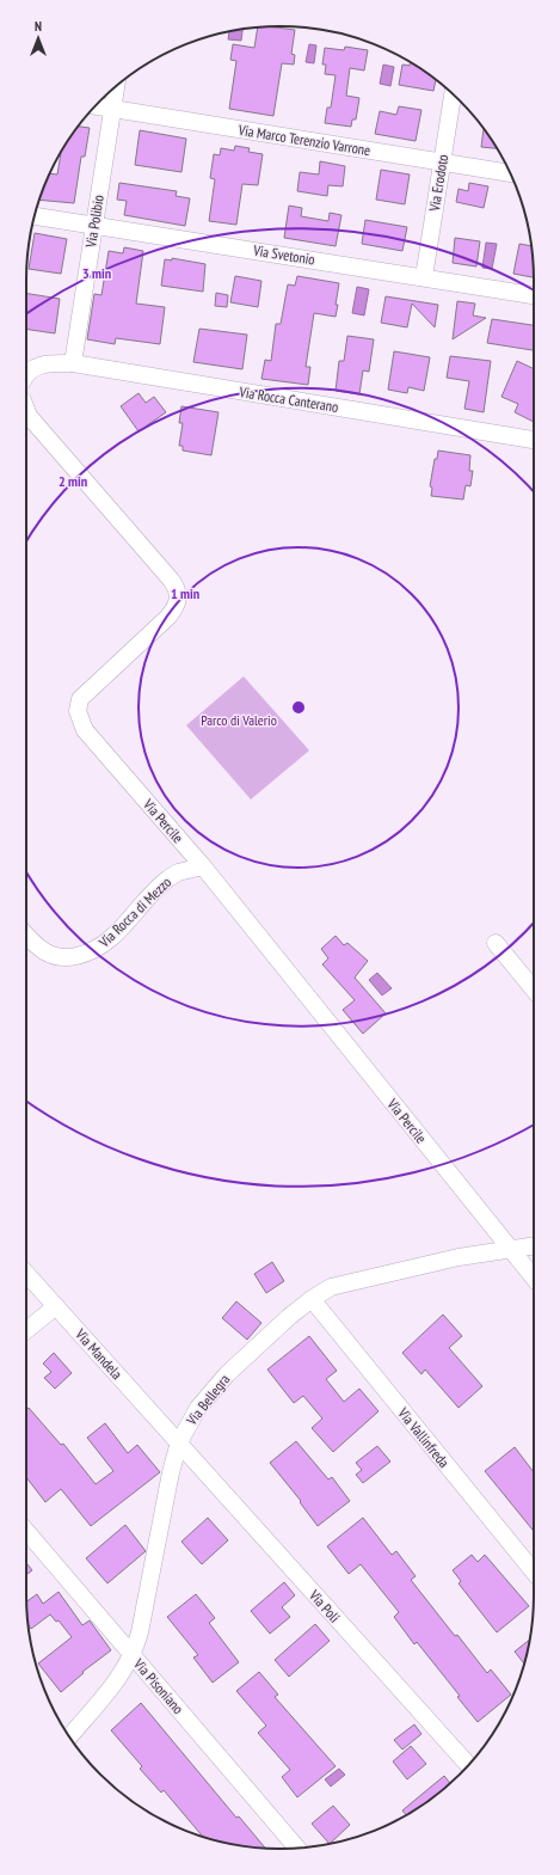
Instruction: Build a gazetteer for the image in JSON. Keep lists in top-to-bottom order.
{
  "streets": {
    "street": [
      "Via Marco Terenzio Varrone",
      "Via Erodoto",
      "Via Polibio",
      "Via Svetonio",
      "Via Rocca Canterano",
      "Via Percile",
      "Via Rocca di Mezzo",
      "Via Mandela",
      "Via Bellegra",
      "Via Vallinfreda",
      "Via Poli",
      "Via Pisoniano"
    ]
  },
  "crossings": [
    ["Via Marco Terenzio Varrone", "Via Erodoto"],
    ["Via Marco Terenzio Varrone", "Via Polibio"],
    ["Via Erodoto", "Via Svetonio"],
    ["Via Polibio", "Via Svetonio"],
    ["Via Polibio", "Via Rocca Canterano"],
    ["Via Percile", "Via Rocca di Mezzo"],
    ["Via Percile", "Via Bellegra"],
    ["Via Mandela", "Via Bellegra"],
    ["Via Mandela", "Via Poli"],
    ["Via Bellegra", "Via Vallinfreda"],
    ["Via Bellegra", "Via Poli"],
    ["Via Bellegra", "Via Pisoniano"]
  ],
  "parks": ["Parco di Valerio"],
  "north": "top",
  "rings": ["3 min", "2 min", "1 min"]
}
